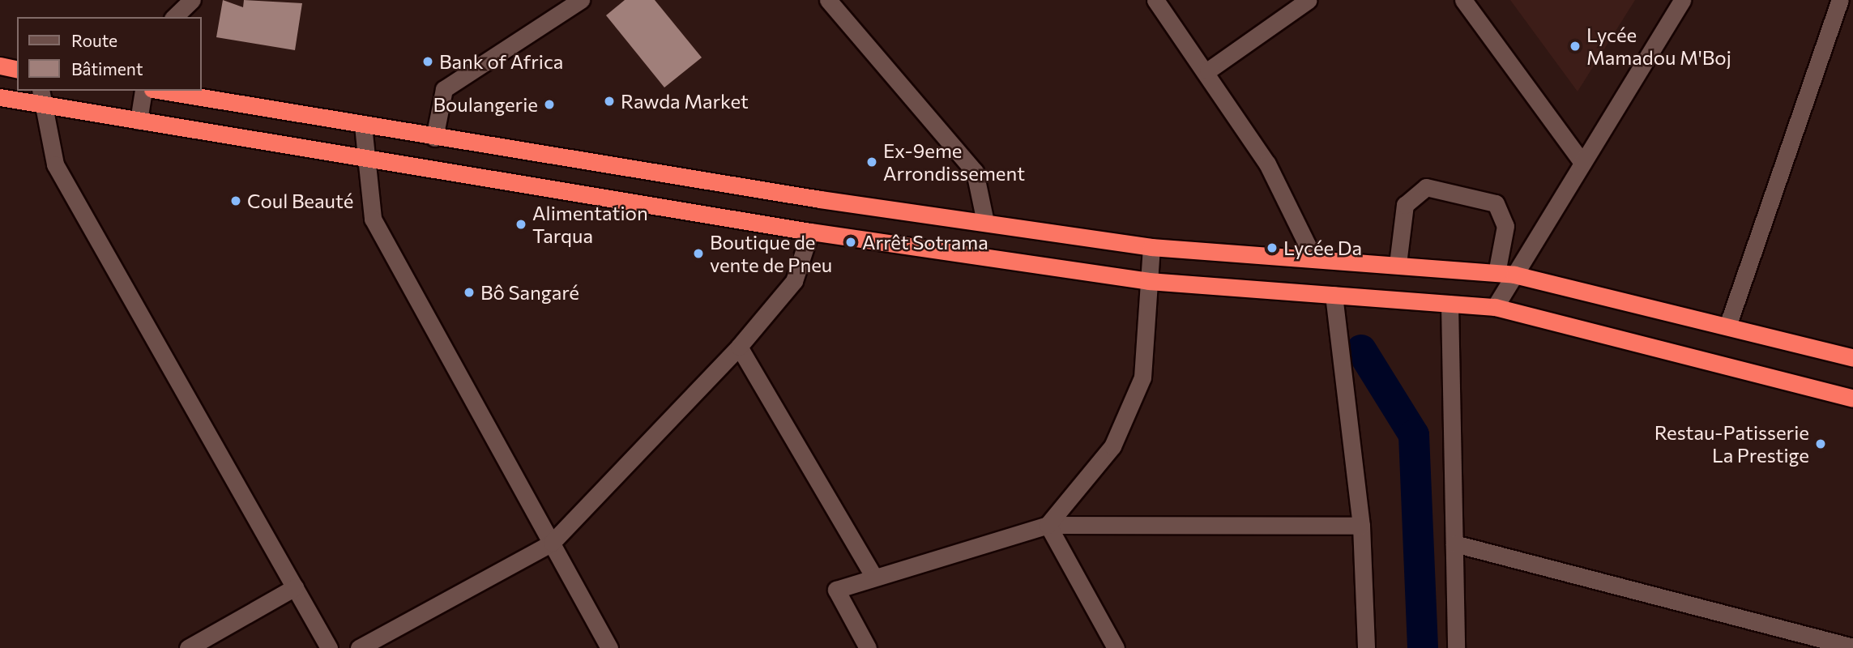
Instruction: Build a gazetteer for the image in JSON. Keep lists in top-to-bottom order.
{
  "places": [
    "Lycée Mamadou M'Boj",
    "Bank of Africa",
    "Rawda Market",
    "Boulangerie",
    "Ex-9eme Arrondissement",
    "Coul Beauté",
    "Alimentation Tarqua",
    "Arrêt Sotrama",
    "Lycée Da",
    "Boutique de vente de Pneu",
    "Bô Sangaré",
    "Restau-Patisserie La Prestige"
  ],
  "legend": ["Route", "Bâtiment"]
}
